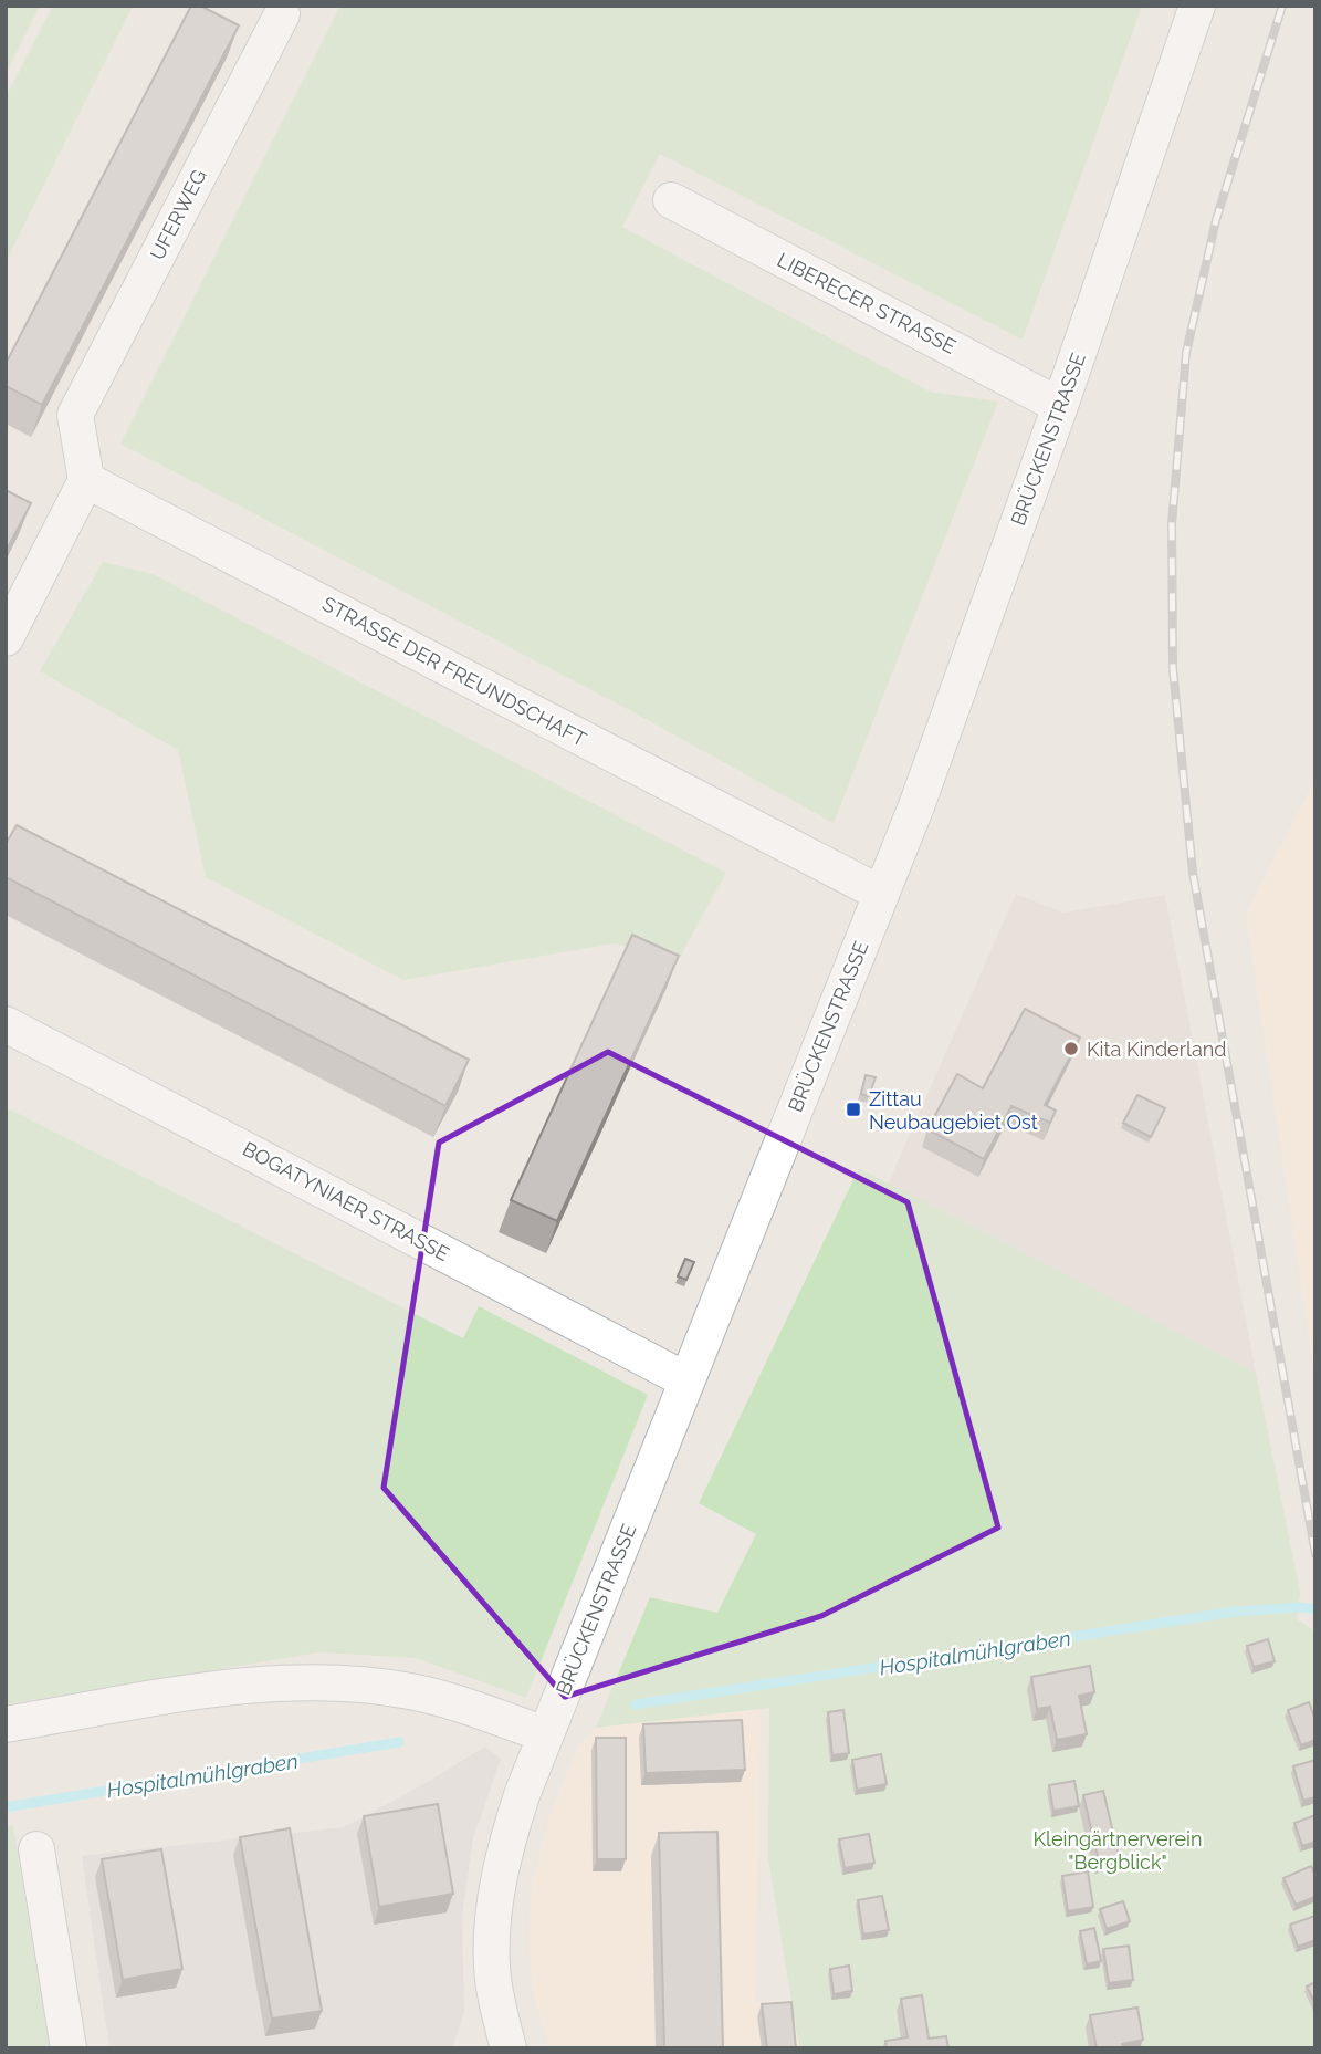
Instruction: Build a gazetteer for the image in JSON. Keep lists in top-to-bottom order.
{
  "streets": {
    "street": [
      "UFERWEG",
      "LIBERECER STRASSE",
      "BRÜCKENSTRASSE",
      "STRASSE DER FREUNDSCHAFT",
      "BOGATYNIAER STRASSE"
    ]
  },
  "crossings": [
    ["UFERWEG", "STRASSE DER FREUNDSCHAFT"],
    ["LIBERECER STRASSE", "BRÜCKENSTRASSE"],
    ["BRÜCKENSTRASSE", "STRASSE DER FREUNDSCHAFT"],
    ["BRÜCKENSTRASSE", "BOGATYNIAER STRASSE"]
  ],
  "water": ["Hospitalmühlgraben"],
  "parks": ["Kleingärtnerverein \"Bergblick\""],
  "places": {
    "other": ["Kita Kinderland"],
    "transit": ["Zittau Neubaugebiet Ost"]
  }
}
